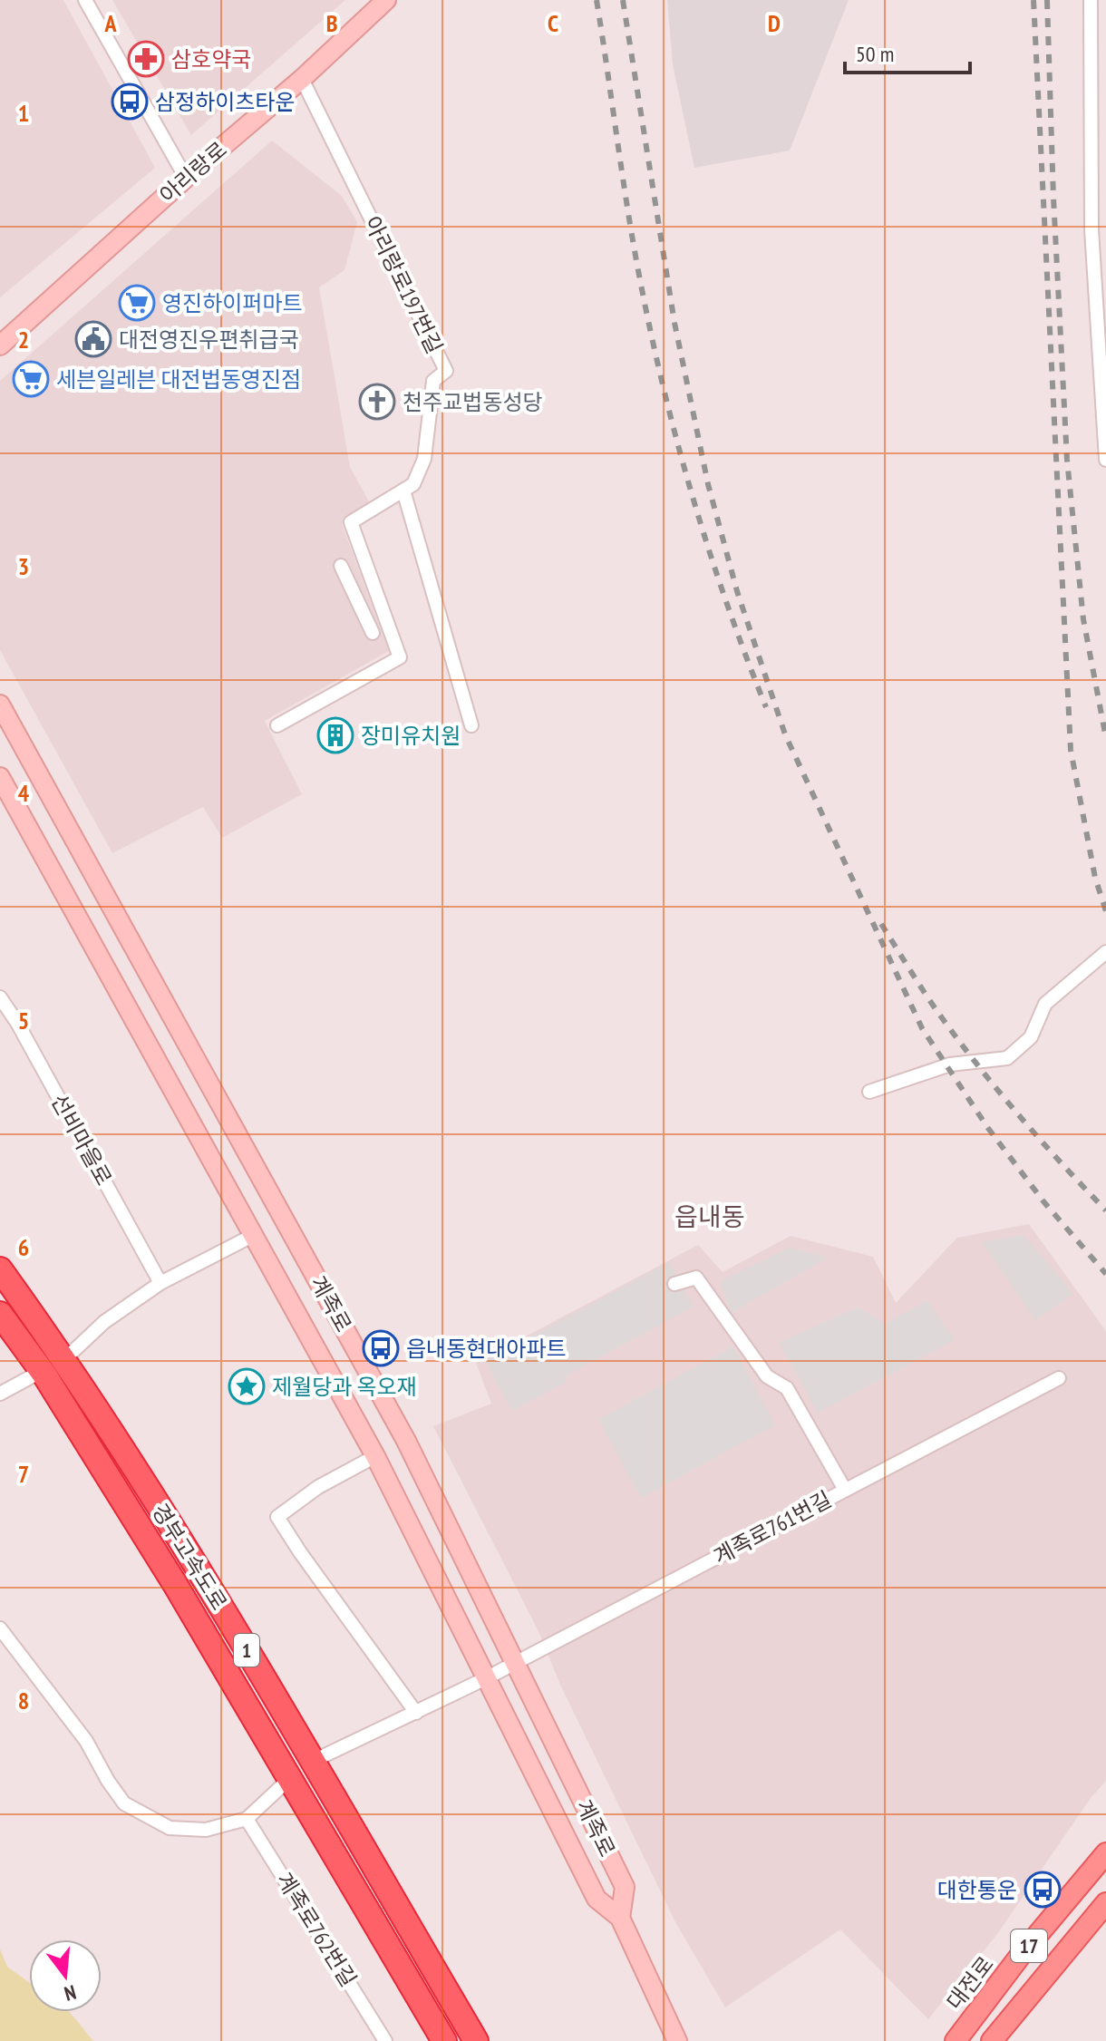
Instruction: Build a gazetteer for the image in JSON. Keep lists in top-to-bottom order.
{
  "streets": {
    "highway": ["경부고속도로", "1"],
    "main road": [
      "아리랑로",
      "계족로",
      "17",
      "대전로"
    ],
    "street": [
      "아리랑로197번길",
      "선비마을로",
      "계족로761번길",
      "계족로762번길"
    ]
  },
  "crossings": [
    ["아리랑로", "아리랑로197번길"],
    ["계족로", "계족로761번길"]
  ],
  "districts": ["읍내동"],
  "places": {
    "pharmacy": ["삼호약국"],
    "bus stop": ["삼정하이츠타운", "읍내동현대아파트", "대한통운"],
    "supermarket": ["영진하이퍼마트", "세븐일레븐 대전법동영진점"],
    "public building": ["대전영진우편취급국"],
    "church": ["천주교법동성당"],
    "building": ["장미유치원"],
    "place": ["제월당과 옥오재"]
  },
  "scale_bar": "50 m",
  "north": "bottom",
  "grid": {
    "columns": [
      "A",
      "B",
      "C",
      "D"
    ],
    "rows": [
      "1",
      "2",
      "3",
      "4",
      "5",
      "6",
      "7",
      "8"
    ]
  }
}
